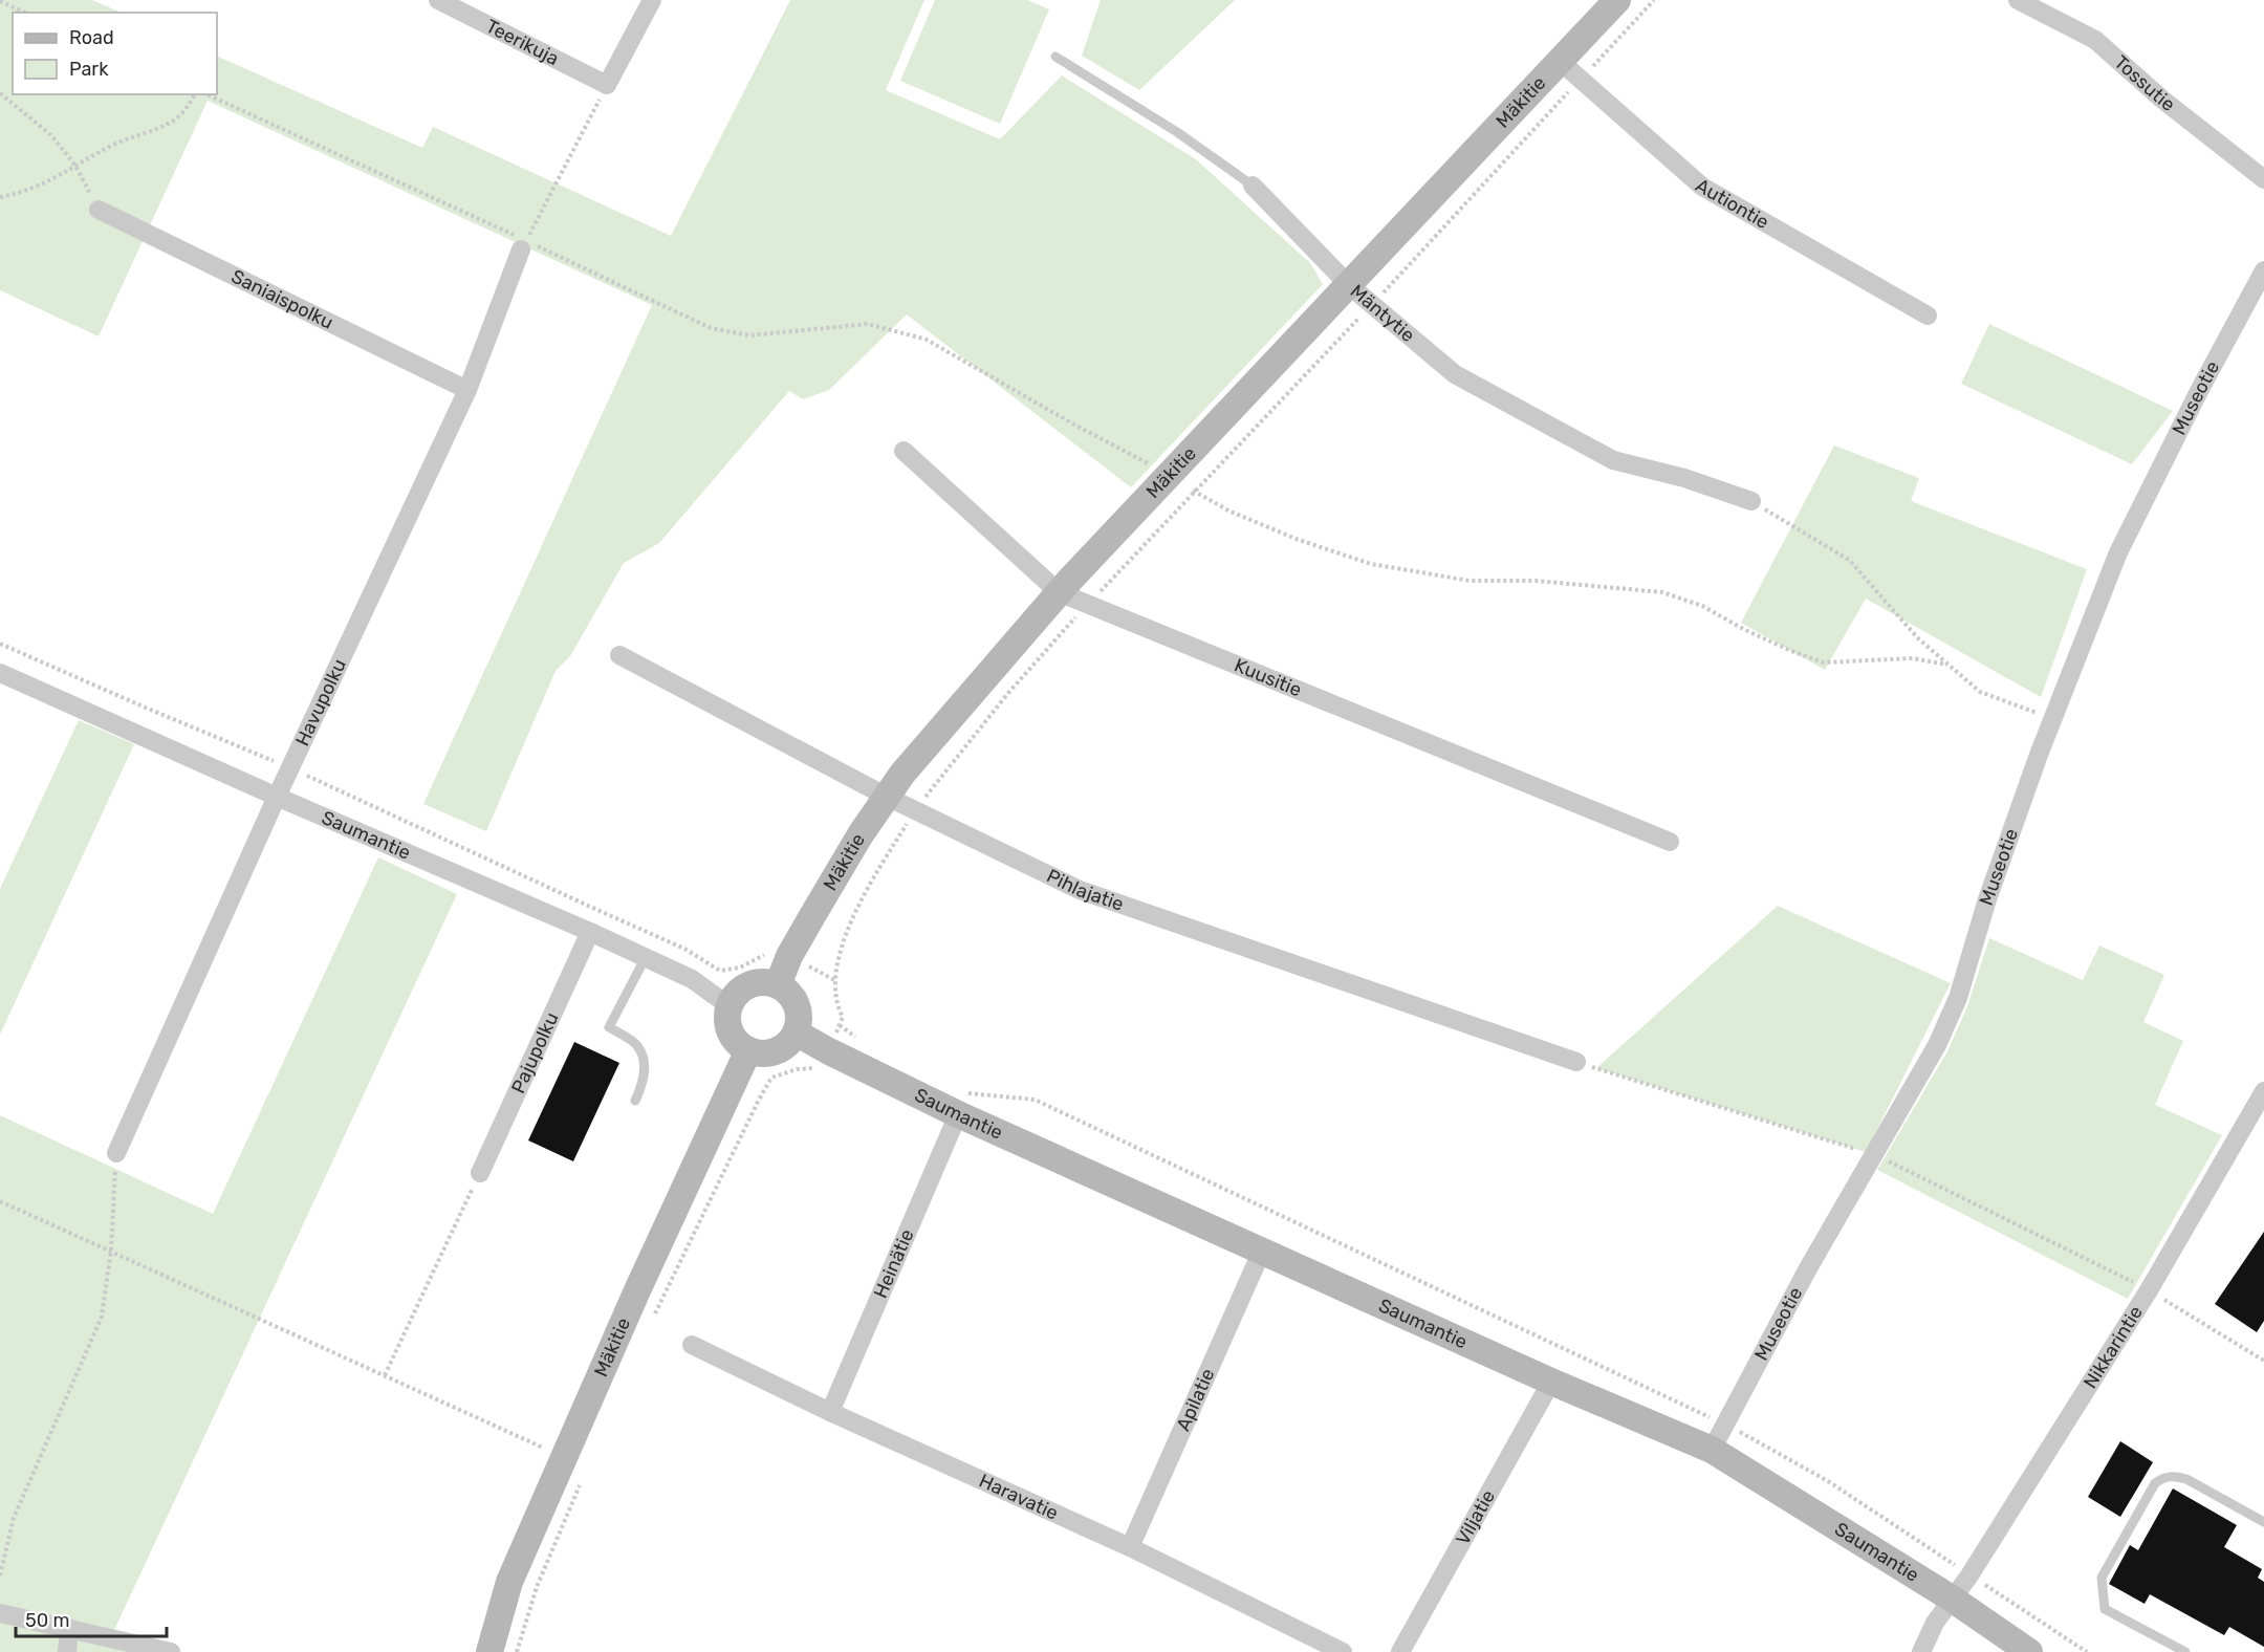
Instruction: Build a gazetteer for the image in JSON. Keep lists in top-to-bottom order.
{
  "streets": {
    "street": [
      "Teerikuja",
      "Tossutie",
      "Mäkitie",
      "Autiontie",
      "Saniaispolku",
      "Mäntytie",
      "Museotie",
      "Kuusitie",
      "Havupolku",
      "Saumantie",
      "Pihlajatie",
      "Pajupolku",
      "Heinätie",
      "Nikkarintie",
      "Apilatie",
      "Haravatie",
      "Viljatie"
    ]
  },
  "crossings": [
    ["Mäkitie", "Autiontie"],
    ["Mäkitie", "Mäntytie"],
    ["Mäkitie", "Kuusitie"],
    ["Mäkitie", "Saumantie"],
    ["Mäkitie", "Pihlajatie"],
    ["Saniaispolku", "Havupolku"],
    ["Museotie", "Saumantie"],
    ["Havupolku", "Saumantie"],
    ["Saumantie", "Pajupolku"],
    ["Saumantie", "Heinätie"],
    ["Saumantie", "Nikkarintie"],
    ["Saumantie", "Apilatie"],
    ["Saumantie", "Viljatie"],
    ["Heinätie", "Haravatie"],
    ["Apilatie", "Haravatie"]
  ],
  "legend": ["Road", "Park"],
  "scale_bar": "50 m"
}
